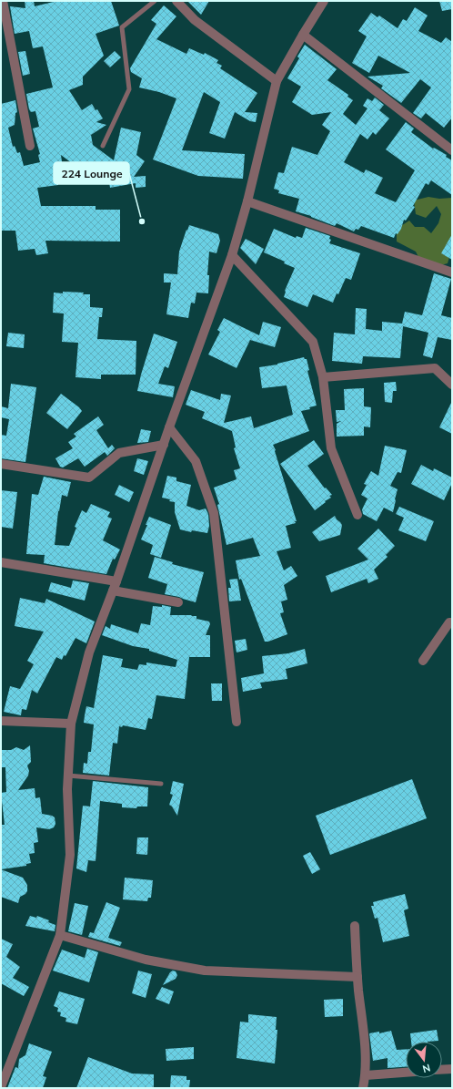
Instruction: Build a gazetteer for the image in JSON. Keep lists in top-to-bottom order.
{
  "places": ["224 Lounge"],
  "north": "bottom"
}
